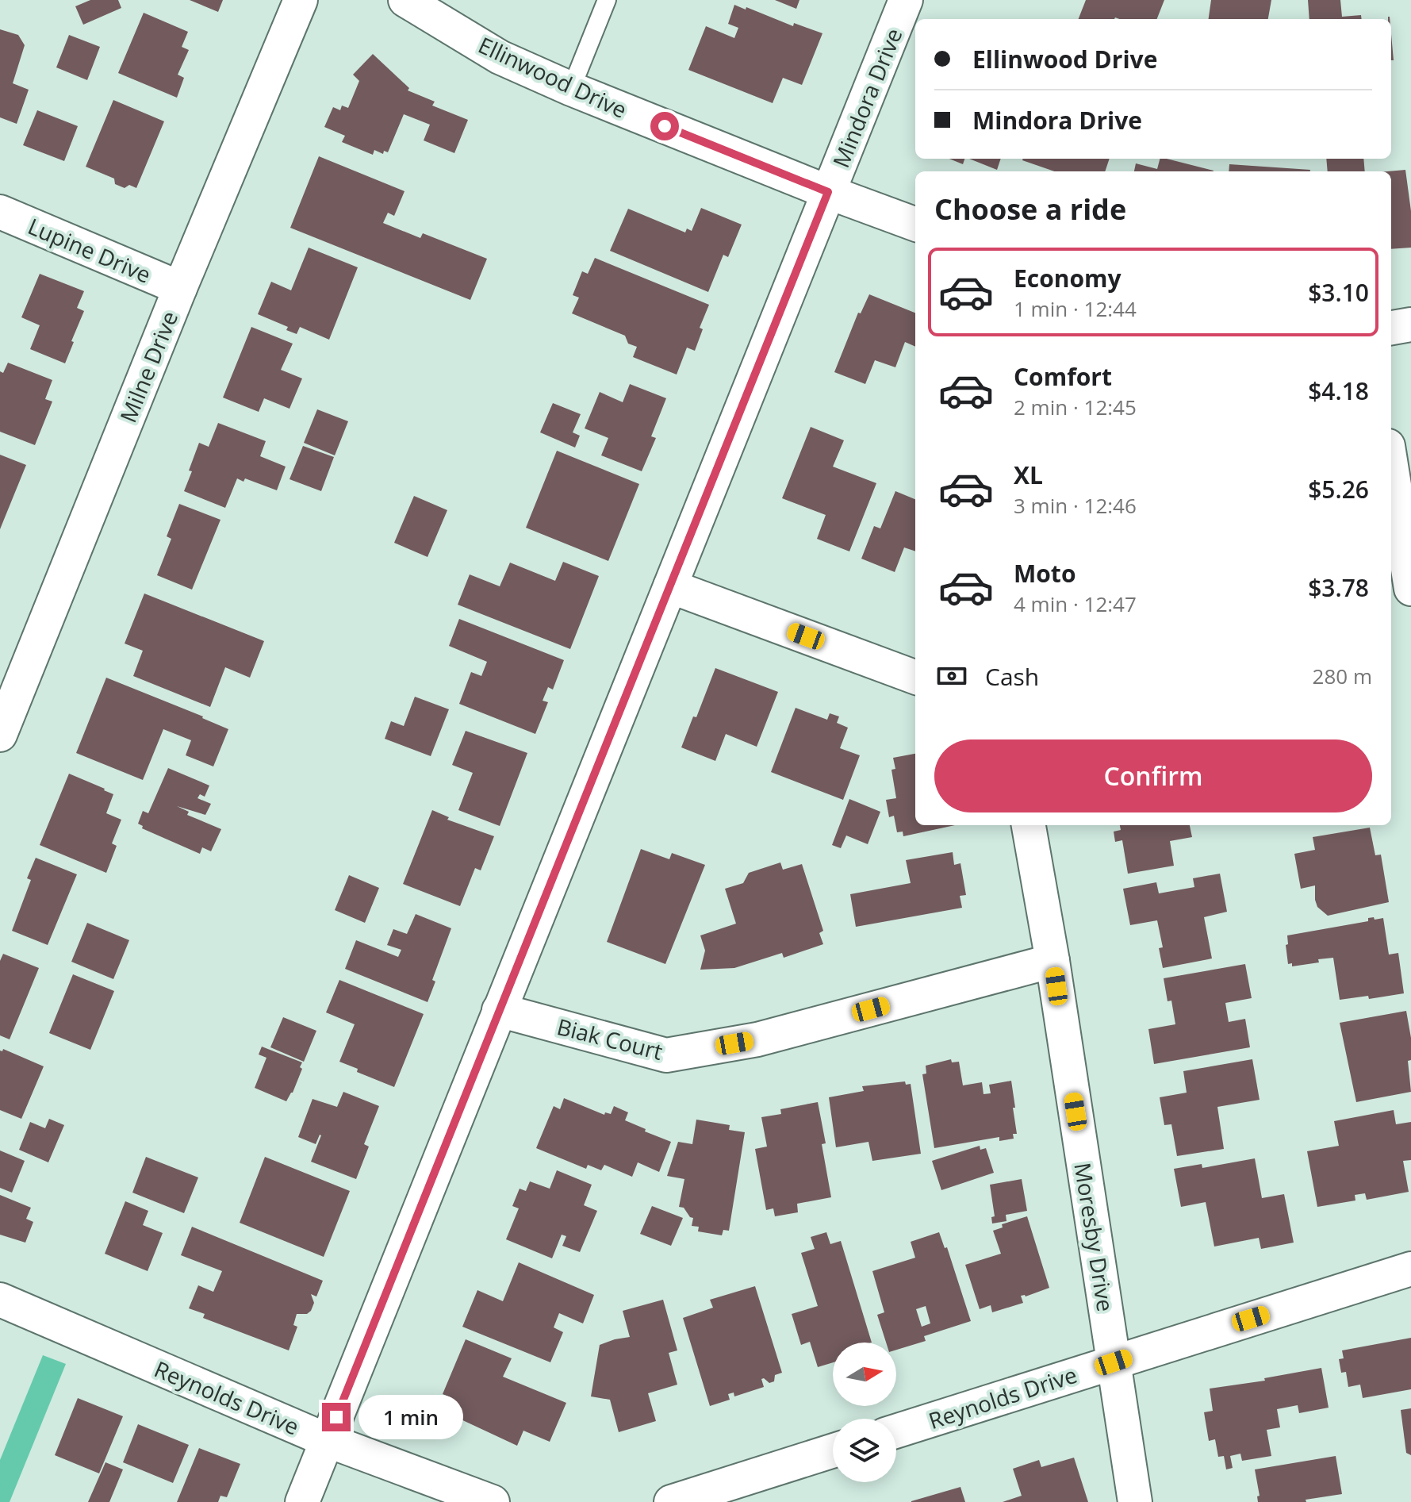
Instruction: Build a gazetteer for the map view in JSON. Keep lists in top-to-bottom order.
{
  "streets": {
    "street": [
      "Ellinwood Drive",
      "Mindora Drive",
      "Lupine Drive",
      "Milne Drive",
      "Biak Court",
      "Moresby Drive",
      "Reynolds Drive"
    ]
  },
  "crossings": [
    ["Ellinwood Drive", "Mindora Drive"],
    ["Mindora Drive", "Biak Court"],
    ["Mindora Drive", "Reynolds Drive"],
    ["Lupine Drive", "Milne Drive"],
    ["Biak Court", "Moresby Drive"],
    ["Moresby Drive", "Reynolds Drive"]
  ],
  "north": "right",
  "page": {
    "banner": ["Ellinwood Drive", "Mindora Drive"],
    "heading": "Choose a ride",
    "list": [
      {
        "name": "Economy",
        "note": "1 min · 12:44",
        "value": "$3.10"
      },
      {
        "name": "Comfort",
        "note": "2 min · 12:45",
        "value": "$4.18"
      },
      {
        "name": "XL",
        "note": "3 min · 12:46",
        "value": "$5.26"
      },
      {
        "name": "Moto",
        "note": "4 min · 12:47",
        "value": "$3.78"
      }
    ],
    "pay": ["Cash", "280 m"],
    "buttons": "Confirm",
    "bubble": "1 min"
  }
}
